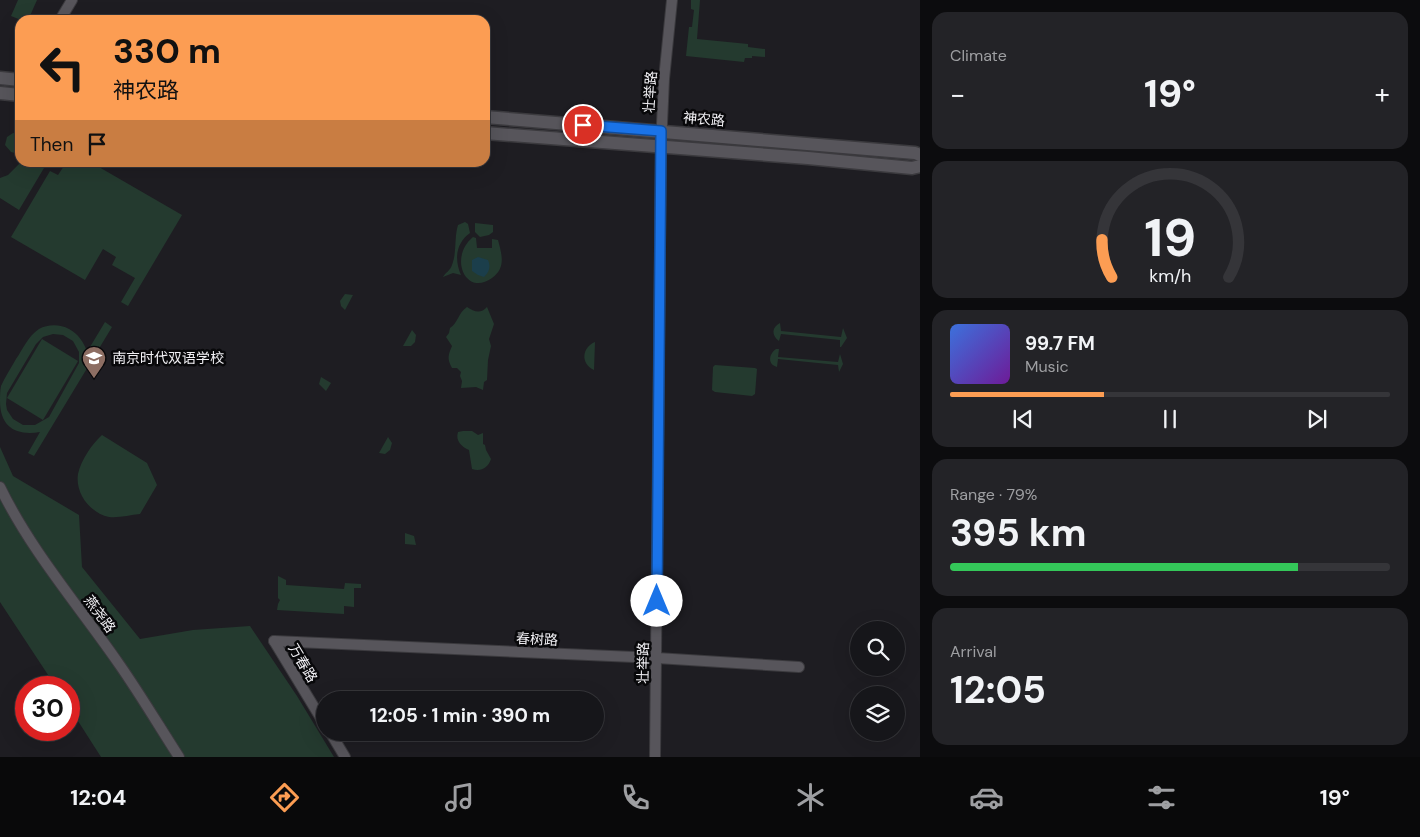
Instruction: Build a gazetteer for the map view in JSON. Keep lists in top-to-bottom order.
{
  "streets": {
    "street": [
      "壮举路",
      "神农路",
      "燕尧路",
      "春树路",
      "万春路"
    ]
  },
  "crossings": [
    ["壮举路", "神农路"],
    ["壮举路", "春树路"],
    ["春树路", "万春路"]
  ],
  "places": {
    "school or university": ["南京时代双语学校"]
  },
  "page": {
    "tile": [
      "Climate",
      ["Range · 79%", "395 km"],
      ["Arrival", "12:05"]
    ],
    "turn": ["330 m", "神农路"],
    "heat": ["−", "19°", "+"],
    "then": "Then",
    "song": ["99.7 FM", "Music"],
    "limit": "30",
    "trip": "12:05 · 1 min · 390 m",
    "tabs": ["12:04", "19°"],
    "gauge": ["19", "km/h"]
  }
}
